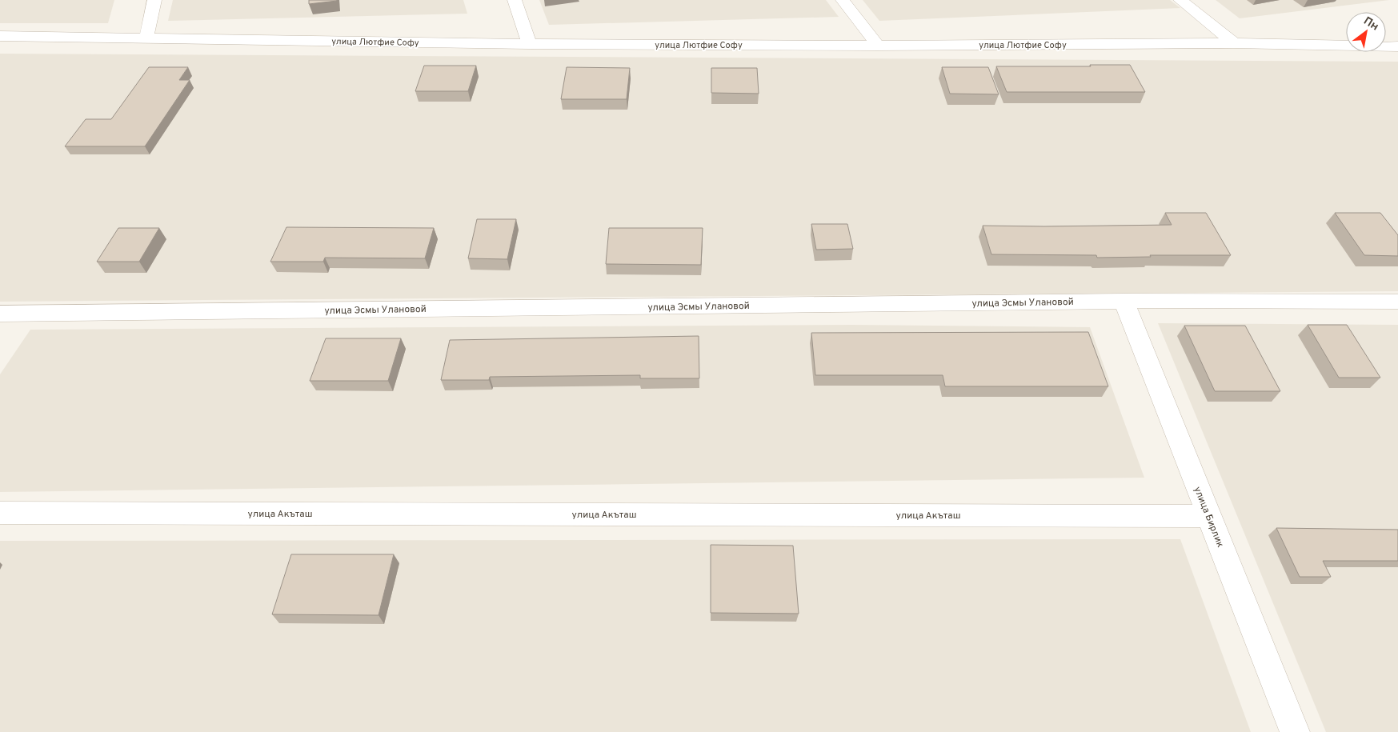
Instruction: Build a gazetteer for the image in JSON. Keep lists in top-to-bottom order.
{
  "streets": {
    "street": [
      "улица Лютфие Софу",
      "улица Эсмы Улановой",
      "улица Акъташ",
      "улица Бирлик"
    ]
  },
  "crossings": [
    ["улица Эсмы Улановой", "улица Бирлик"],
    ["улица Акъташ", "улица Бирлик"]
  ],
  "north": "top right"
}
